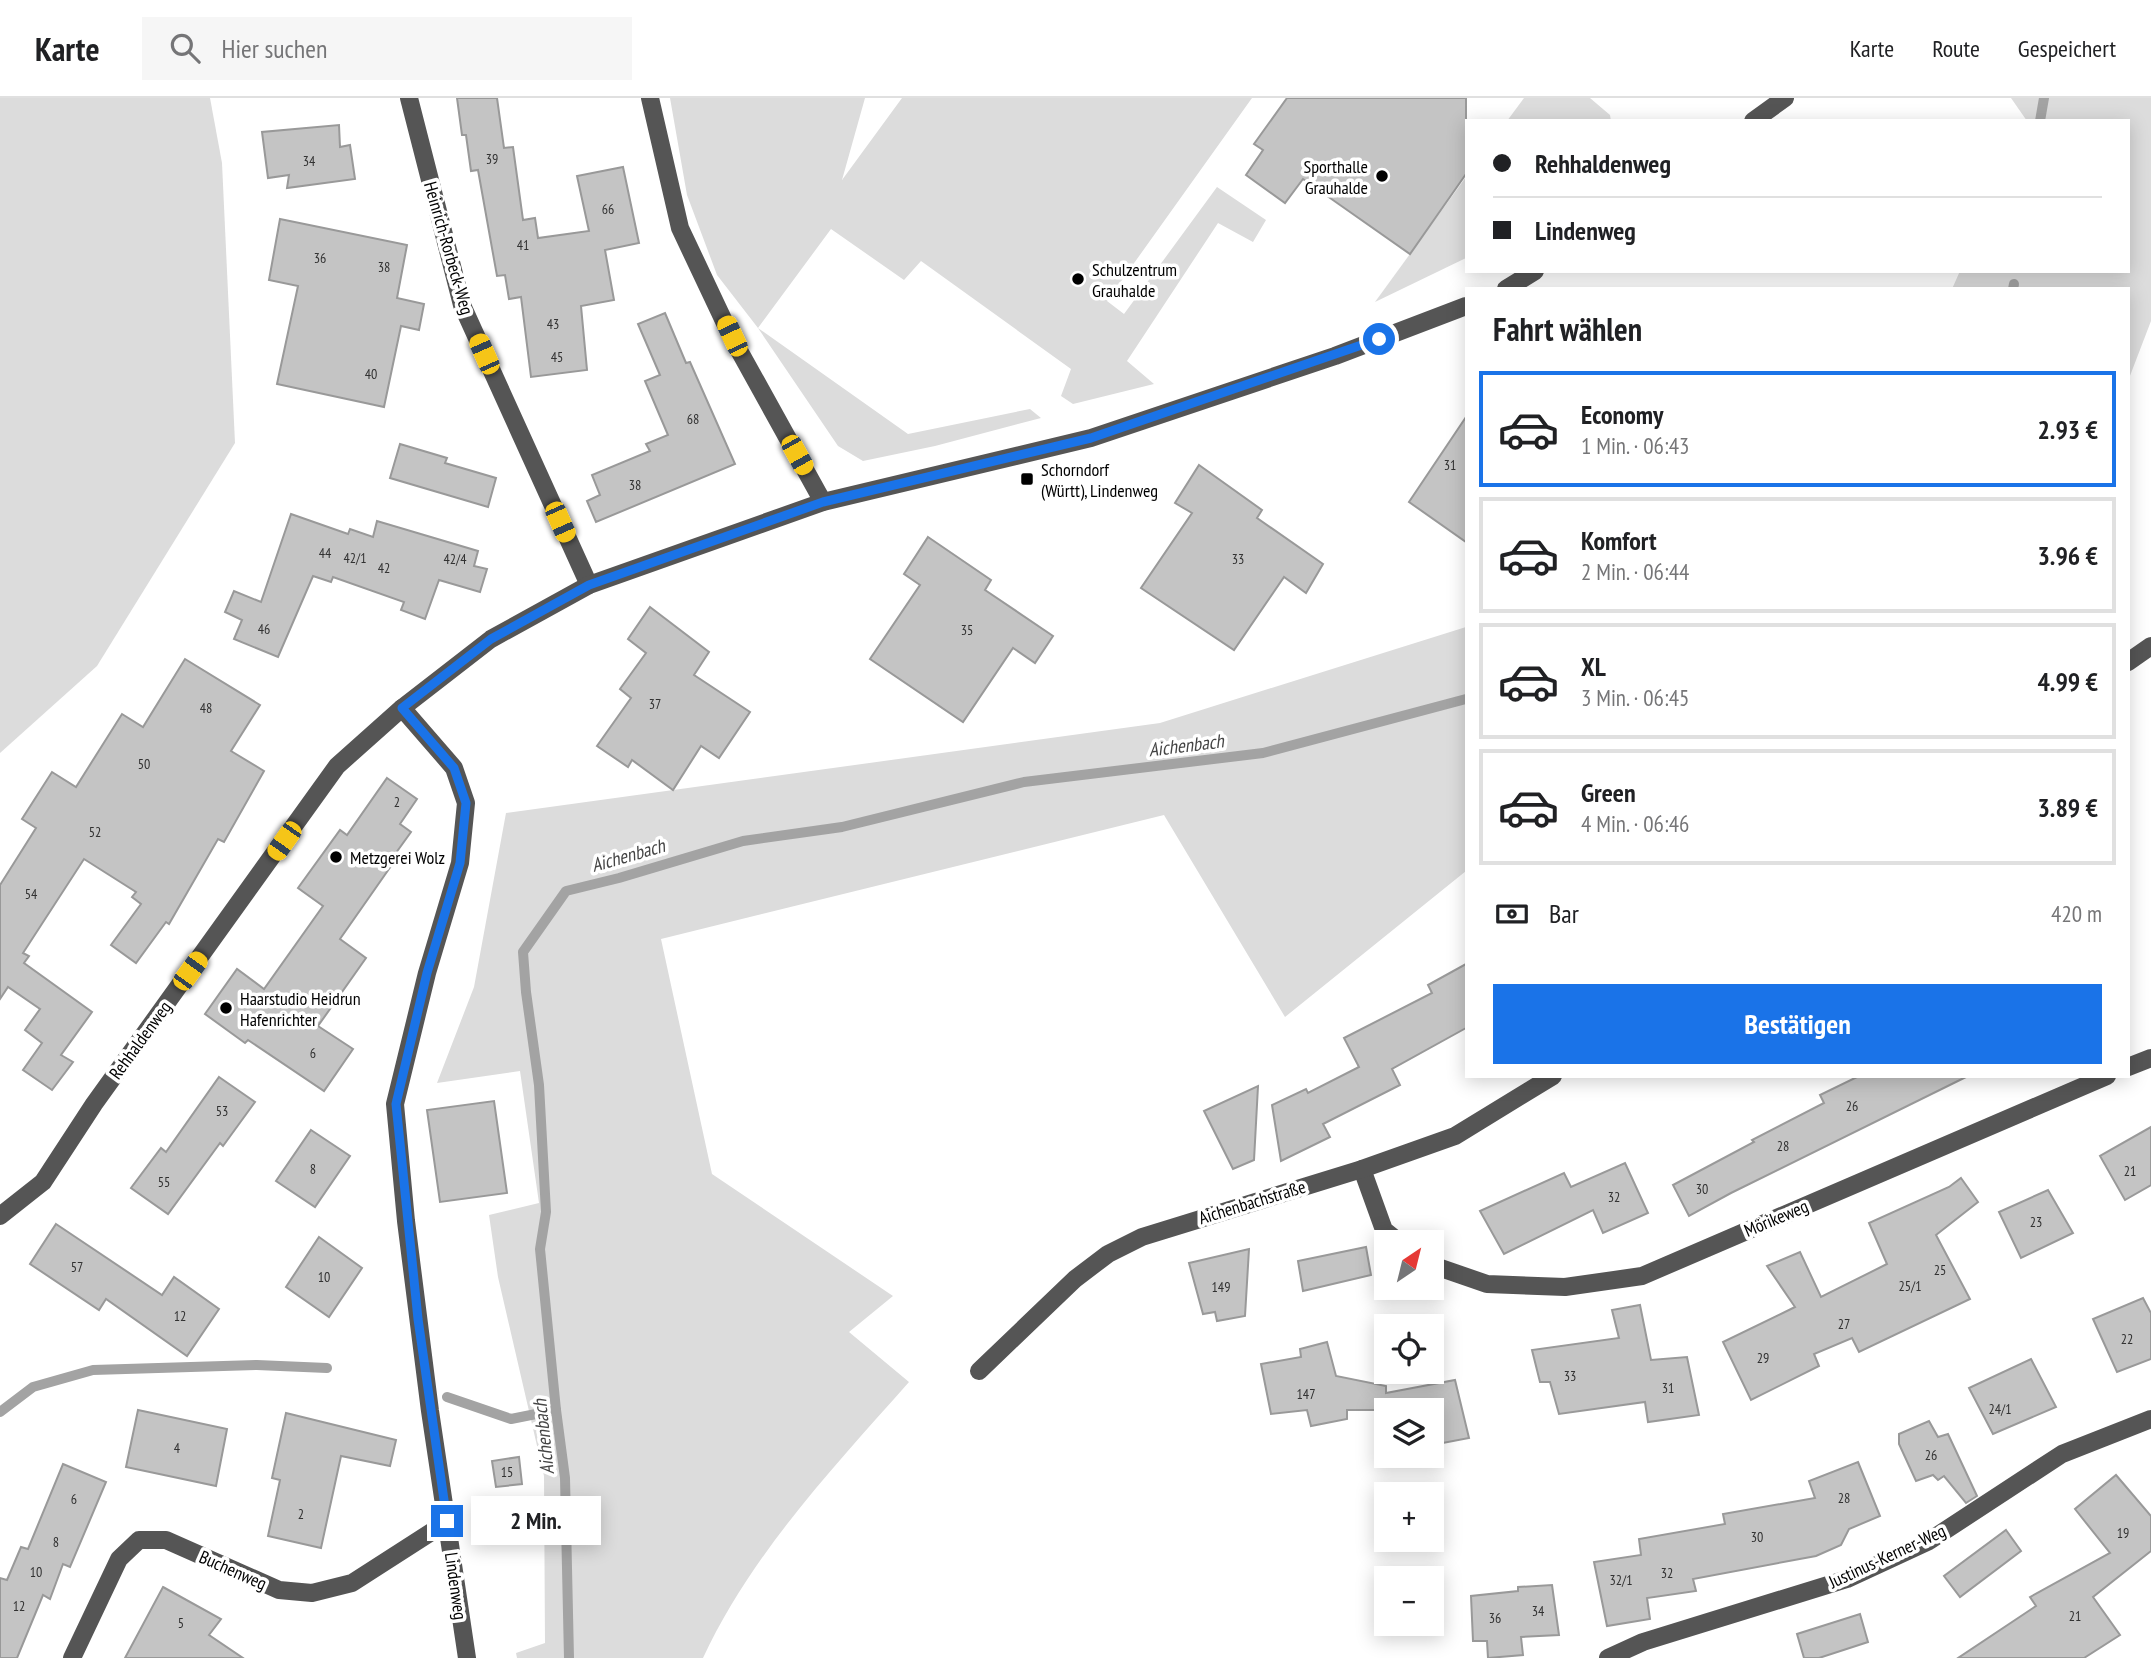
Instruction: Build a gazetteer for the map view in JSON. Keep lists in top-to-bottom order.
{
  "streets": {
    "street": [
      "Heinrich-Rorbeck-Weg",
      "Rehhaldenweg",
      "Aichenbachstraße",
      "Mörikeweg",
      "Justinus-Kerner-Weg",
      "Buchenweg",
      "Lindenweg"
    ]
  },
  "crossings": [
    ["Heinrich-Rorbeck-Weg", "Rehhaldenweg"],
    ["Rehhaldenweg", "Lindenweg"],
    ["Buchenweg", "Lindenweg"]
  ],
  "water": ["Aichenbach"],
  "places": {
    "other": [
      "Sporthalle Grauhalde",
      "Schulzentrum Grauhalde",
      "Metzgerei Wolz",
      "Haarstudio Heidrun Hafenrichter"
    ],
    "transit": ["Schorndorf (Württ), Lindenweg"]
  },
  "house_numbers": [
    "39",
    "34",
    "66",
    "41",
    "36",
    "38",
    "43",
    "45",
    "40",
    "68",
    "31",
    "38",
    "44",
    "42/1",
    "42/4",
    "33",
    "42",
    "46",
    "35",
    "37",
    "48",
    "50",
    "2",
    "52",
    "54",
    "6",
    "26",
    "53",
    "28",
    "8",
    "21",
    "55",
    "30",
    "32",
    "23",
    "57",
    "25",
    "10",
    "25/1",
    "149",
    "12",
    "27",
    "22",
    "29",
    "33",
    "31",
    "147",
    "24/1",
    "4",
    "26",
    "15",
    "28",
    "6",
    "2",
    "19",
    "30",
    "8",
    "10",
    "32",
    "32/1",
    "12",
    "34",
    "21",
    "36",
    "5"
  ],
  "north": "top right",
  "page": {
    "header": "Karte",
    "search": "Hier suchen",
    "nav": ["Karte", "Route", "Gespeichert"],
    "banner": ["Rehhaldenweg", "Lindenweg"],
    "heading": "Fahrt wählen",
    "list": [
      {
        "name": "Economy",
        "note": "1 Min. · 06:43",
        "value": "2.93 €"
      },
      {
        "name": "Komfort",
        "note": "2 Min. · 06:44",
        "value": "3.96 €"
      },
      {
        "name": "XL",
        "note": "3 Min. · 06:45",
        "value": "4.99 €"
      },
      {
        "name": "Green",
        "note": "4 Min. · 06:46",
        "value": "3.89 €"
      }
    ],
    "pay": ["Bar", "420 m"],
    "buttons": "Bestätigen",
    "map_buttons": ["+", "−"],
    "bubble": "2 Min."
  }
}
